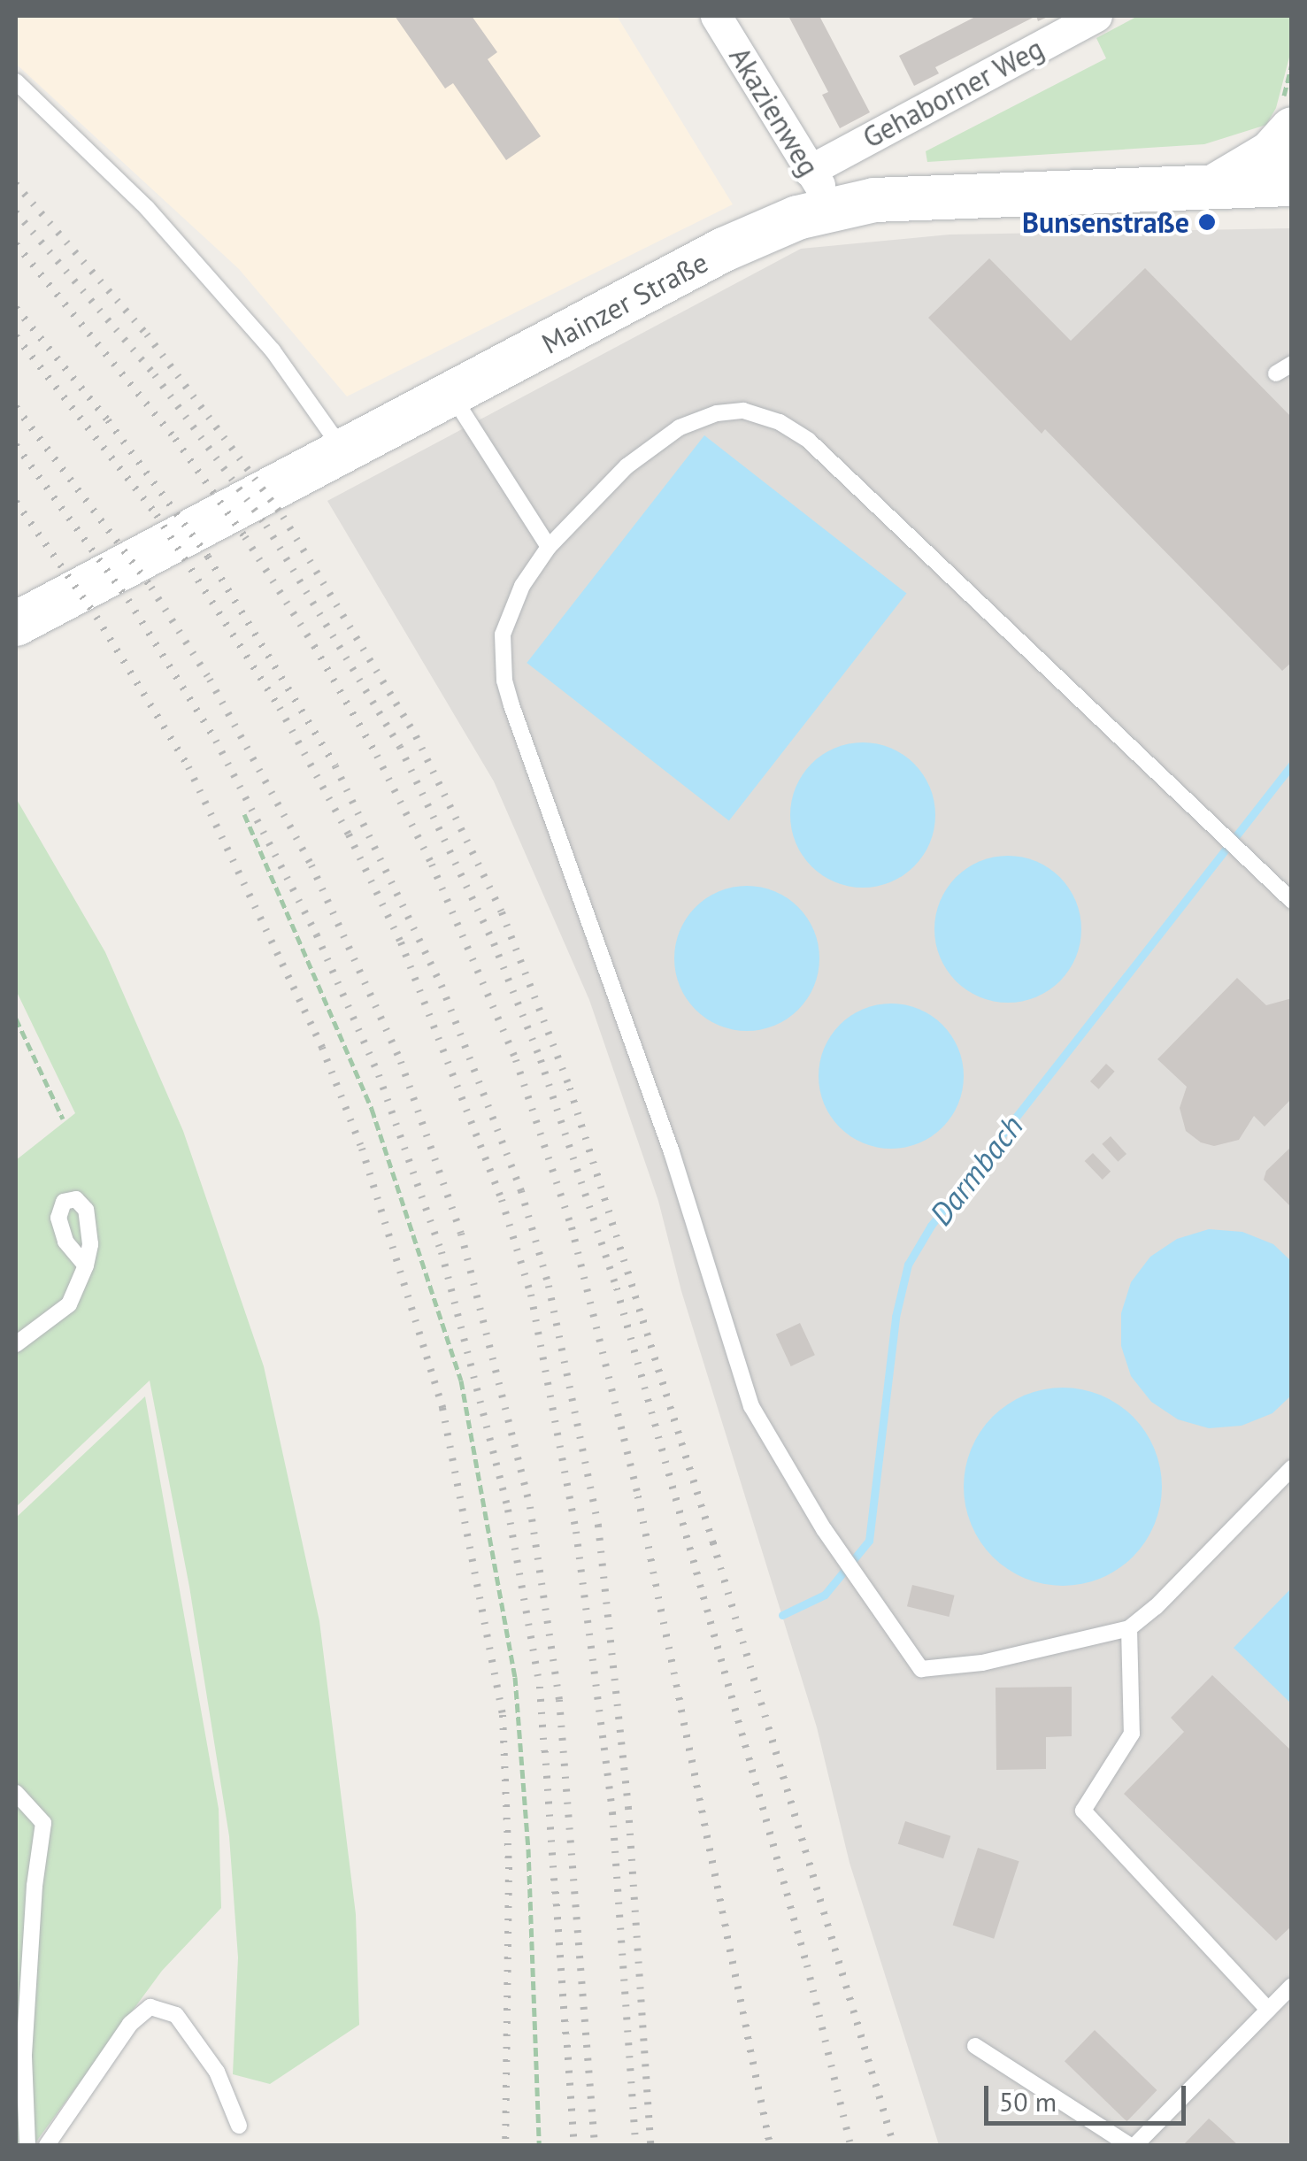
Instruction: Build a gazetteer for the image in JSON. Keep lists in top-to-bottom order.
{
  "streets": {
    "main road": ["Mainzer Straße"],
    "street": ["Gehaborner Weg", "Akazienweg"]
  },
  "crossings": [
    ["Gehaborner Weg", "Akazienweg"],
    ["Gehaborner Weg", "Mainzer Straße"],
    ["Akazienweg", "Mainzer Straße"]
  ],
  "water": ["Darmbach"],
  "places": ["Bunsenstraße"],
  "scale_bar": "50 m"
}
